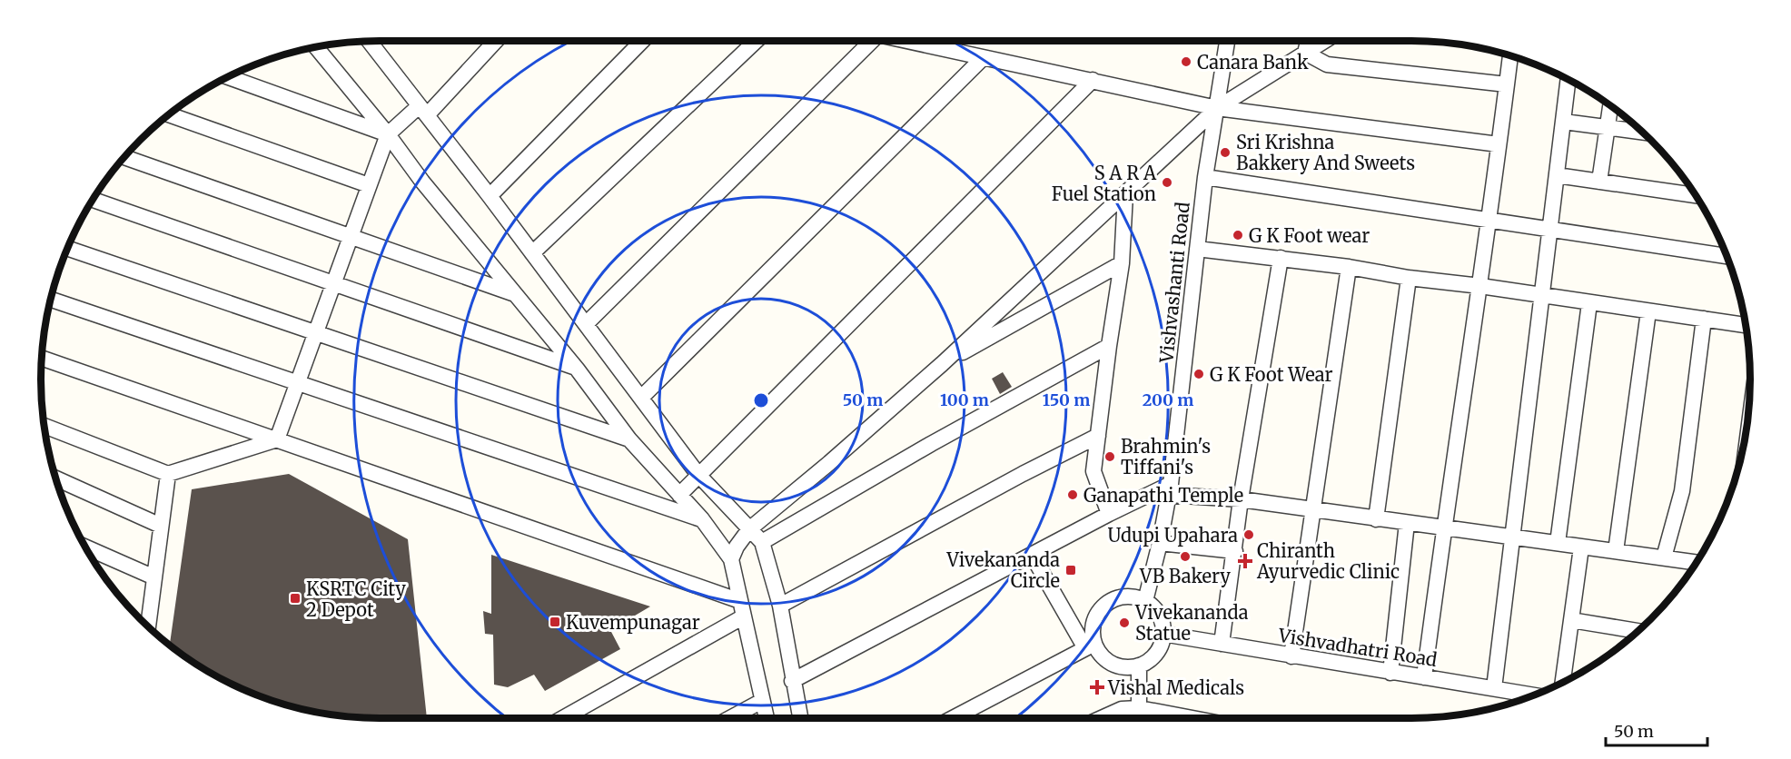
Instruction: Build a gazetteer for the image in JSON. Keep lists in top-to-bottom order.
{
  "streets": {
    "street": ["Vishvashanti Road", "Vishvadhatri Road"]
  },
  "crossings": [
    ["Vishvashanti Road", "Vishvadhatri Road"]
  ],
  "places": {
    "other": [
      "Canara Bank",
      "Sri Krishna Bakkery And Sweets",
      "S A R A Fuel Station",
      "G K Foot wear",
      "G K Foot Wear",
      "Brahmin's Tiffani's",
      "Ganapathi Temple",
      "Udupi Upahara",
      "VB Bakery",
      "Vivekananda Statue"
    ],
    "health": ["Chiranth Ayurvedic Clinic", "Vishal Medicals"],
    "transit": ["Vivekananda Circle", "KSRTC City 2 Depot", "Kuvempunagar"]
  },
  "scale_bar": "50 m",
  "rings": [
    "50 m",
    "100 m",
    "150 m",
    "200 m"
  ]
}
